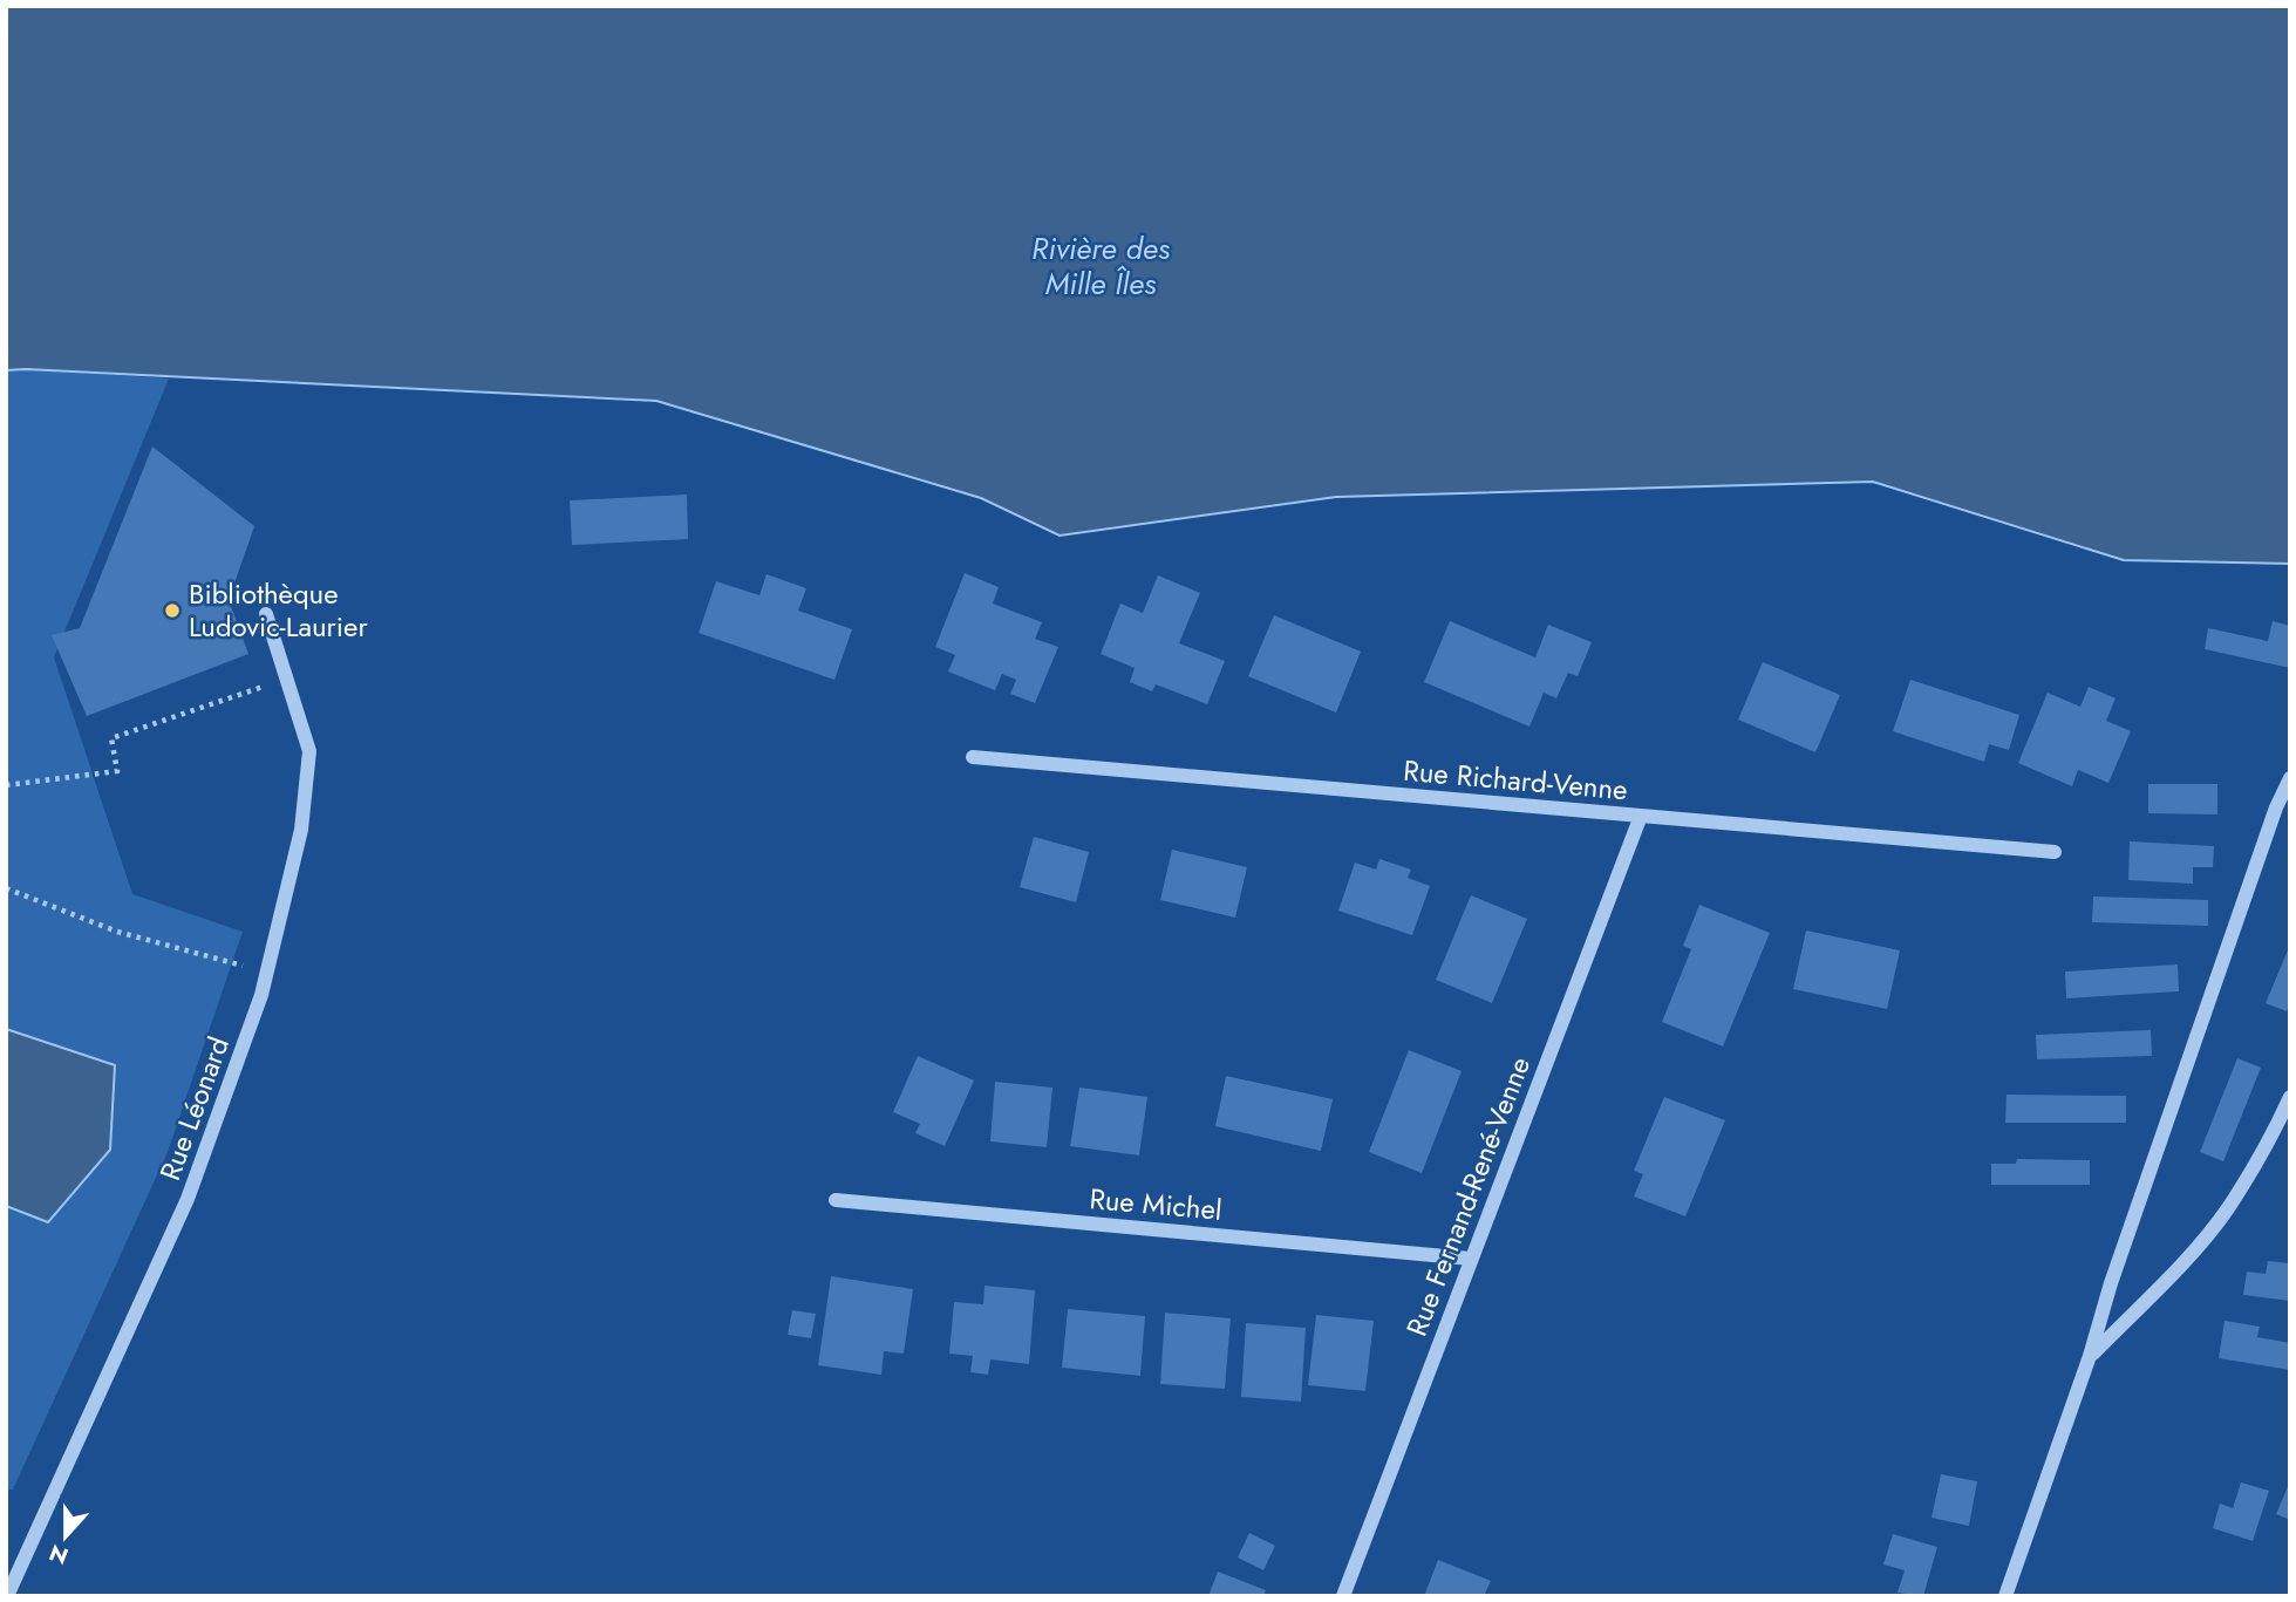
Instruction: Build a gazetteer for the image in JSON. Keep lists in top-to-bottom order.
{
  "streets": {
    "street": [
      "Rue Richard-Venne",
      "Rue Léonard",
      "Rue Fernand-René-Venne",
      "Rue Michel"
    ]
  },
  "crossings": [
    ["Rue Richard-Venne", "Rue Fernand-René-Venne"],
    ["Rue Fernand-René-Venne", "Rue Michel"]
  ],
  "water": ["Rivière des Mille Îles"],
  "places": ["Bibliothèque Ludovic-Laurier"],
  "north": "bottom"
}
